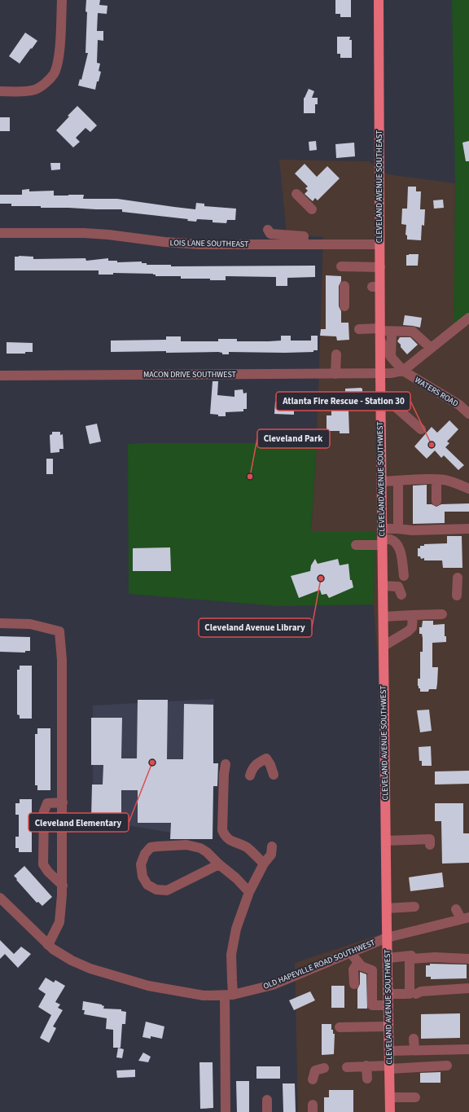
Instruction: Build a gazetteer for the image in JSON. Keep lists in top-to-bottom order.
{
  "streets": {
    "main road": ["CLEVELAND AVENUE SOUTHEAST", "CLEVELAND AVENUE SOUTHWEST"],
    "street": [
      "LOIS LANE SOUTHEAST",
      "MACON DRIVE SOUTHWEST",
      "WATERS ROAD",
      "OLD HAPEVILLE ROAD SOUTHWEST"
    ]
  },
  "crossings": [
    ["CLEVELAND AVENUE SOUTHEAST", "LOIS LANE SOUTHEAST"],
    ["CLEVELAND AVENUE SOUTHEAST", "MACON DRIVE SOUTHWEST"],
    ["CLEVELAND AVENUE SOUTHEAST", "WATERS ROAD"],
    ["CLEVELAND AVENUE SOUTHEAST", "CLEVELAND AVENUE SOUTHWEST"],
    ["MACON DRIVE SOUTHWEST", "WATERS ROAD"],
    ["MACON DRIVE SOUTHWEST", "CLEVELAND AVENUE SOUTHWEST"],
    ["CLEVELAND AVENUE SOUTHWEST", "OLD HAPEVILLE ROAD SOUTHWEST"]
  ],
  "places": [
    "Atlanta Fire Rescue - Station 30",
    "Cleveland Park",
    "Cleveland Avenue Library",
    "Cleveland Elementary"
  ]
}
